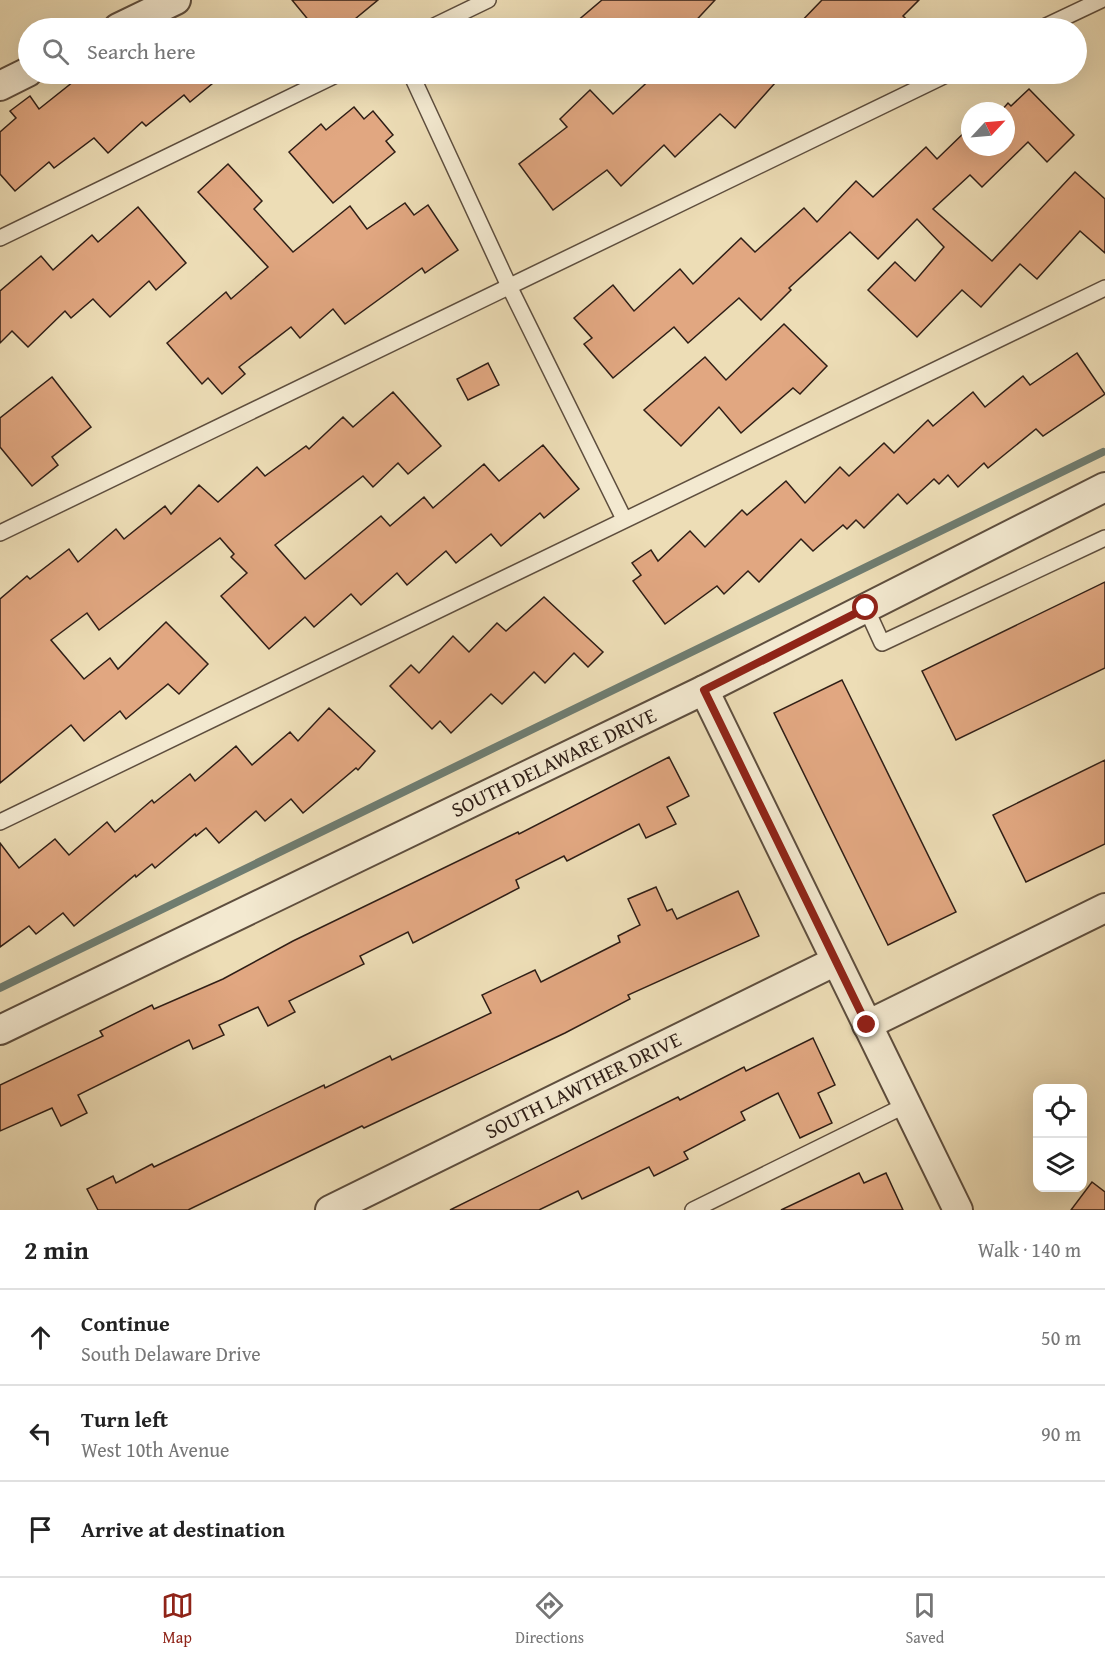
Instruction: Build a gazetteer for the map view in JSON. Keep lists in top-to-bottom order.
{
  "streets": {
    "street": ["SOUTH DELAWARE DRIVE", "SOUTH LAWTHER DRIVE"]
  },
  "north": "top right",
  "page": {
    "search": "Search here",
    "heading": ["2 min", "Walk · 140 m"],
    "list": [
      ["Continue", "South Delaware Drive", "50 m"],
      ["Turn left", "West 10th Avenue", "90 m"],
      "Arrive at destination"
    ],
    "nav": ["Map", "Directions", "Saved"]
  }
}
